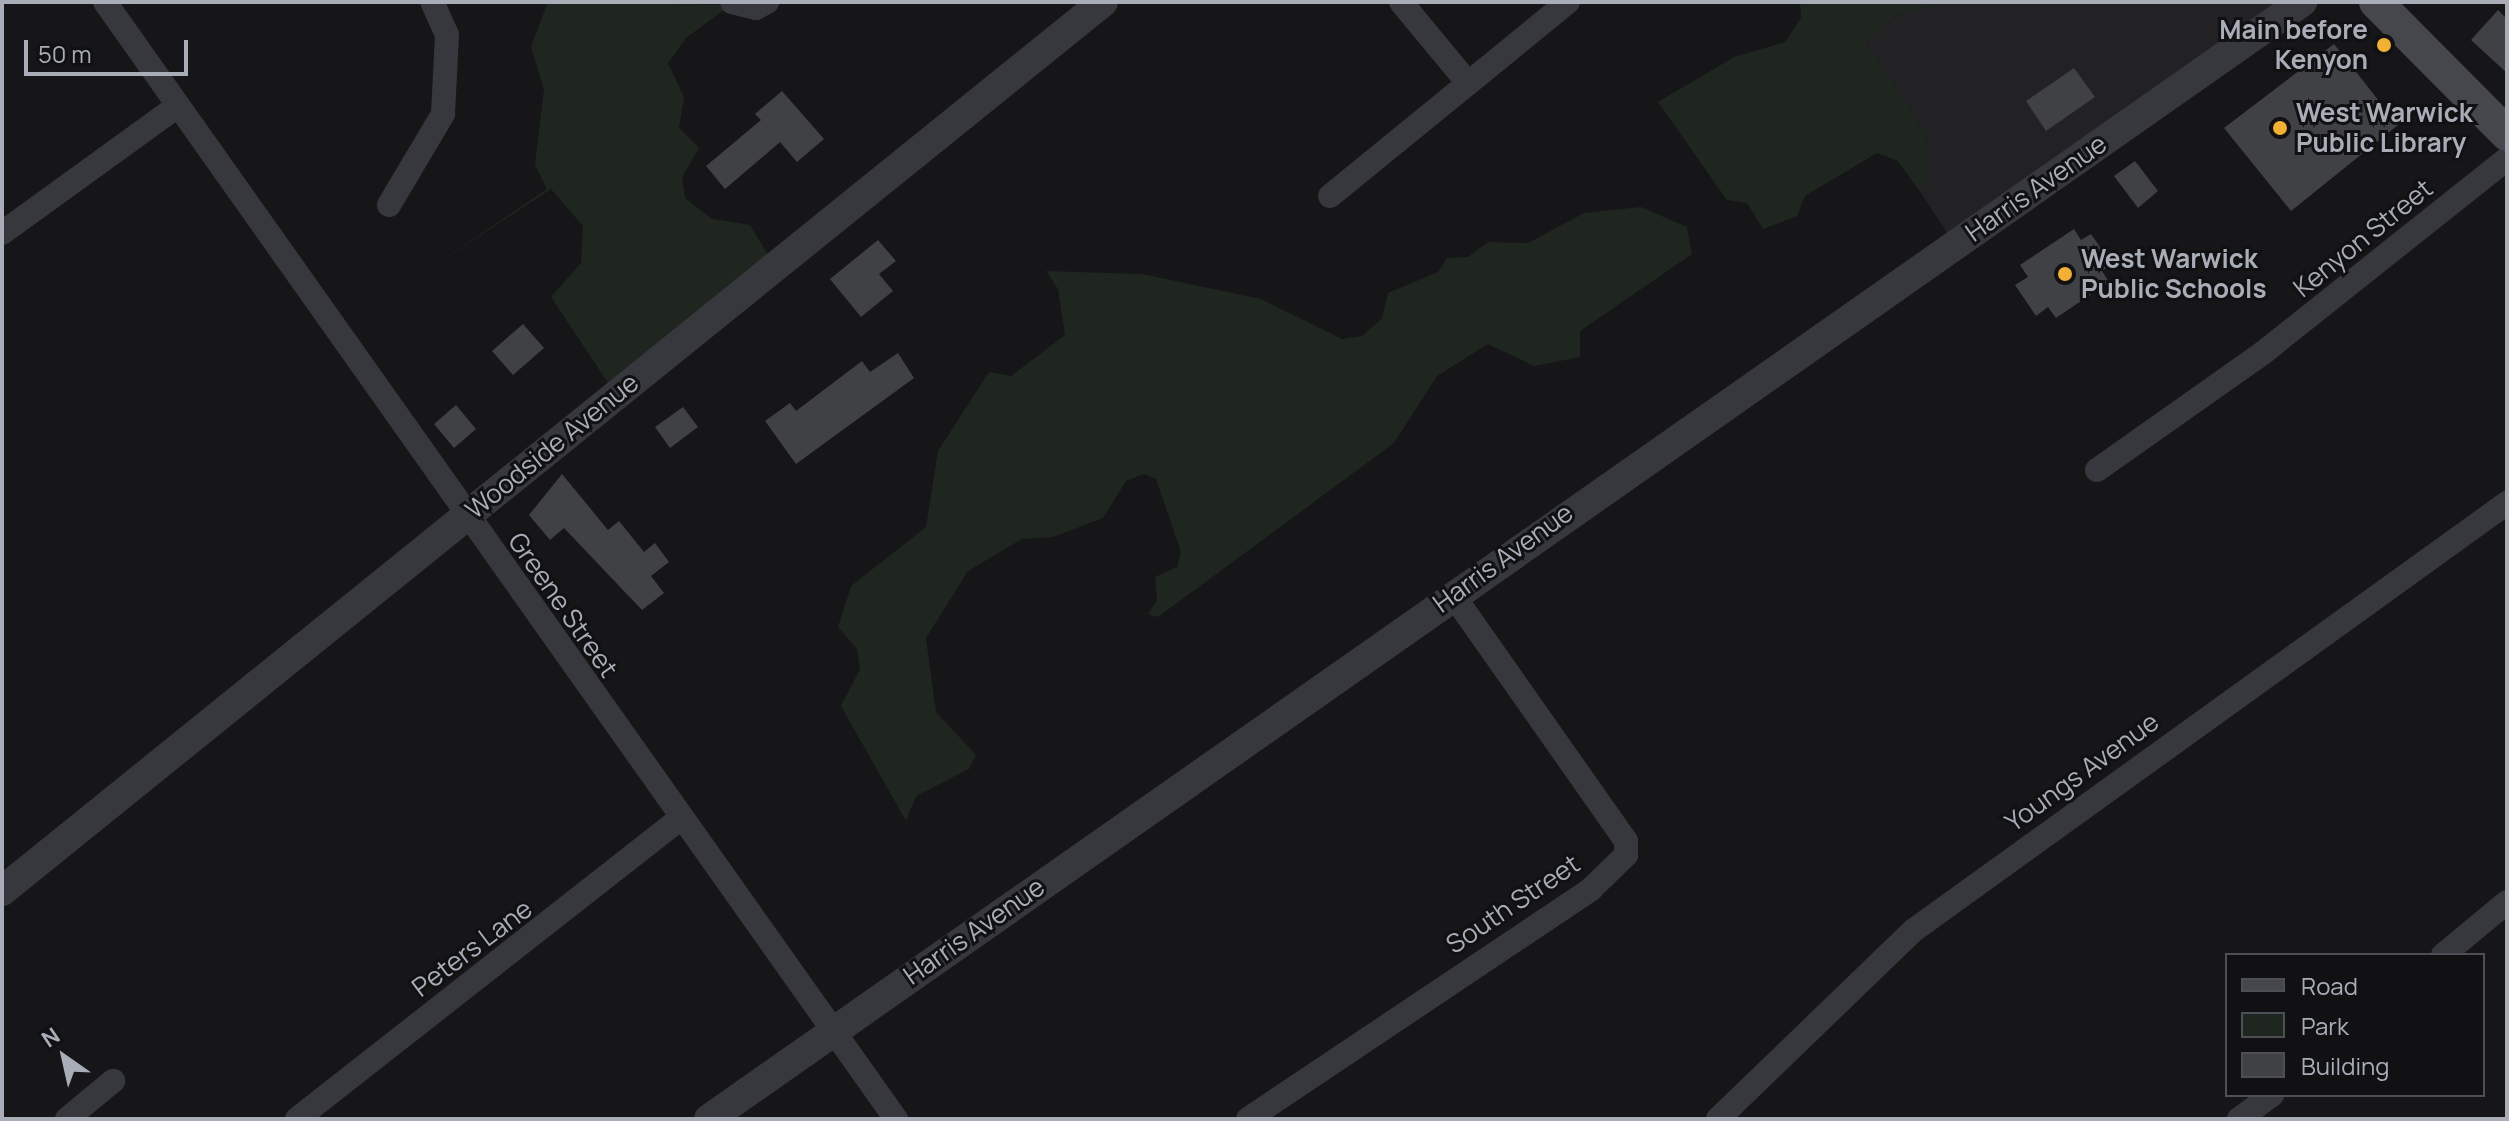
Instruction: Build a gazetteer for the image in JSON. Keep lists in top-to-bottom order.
{
  "streets": {
    "street": [
      "Harris Avenue",
      "Kenyon Street",
      "Woodside Avenue",
      "Greene Street",
      "Youngs Avenue",
      "South Street",
      "Peters Lane"
    ]
  },
  "crossings": [
    ["Harris Avenue", "Greene Street"],
    ["Harris Avenue", "South Street"],
    ["Woodside Avenue", "Greene Street"],
    ["Greene Street", "Peters Lane"]
  ],
  "places": ["Main before Kenyon", "West Warwick Public Library", "West Warwick Public Schools"],
  "legend": ["Road", "Park", "Building"],
  "scale_bar": "50 m",
  "north": "top left"
}
